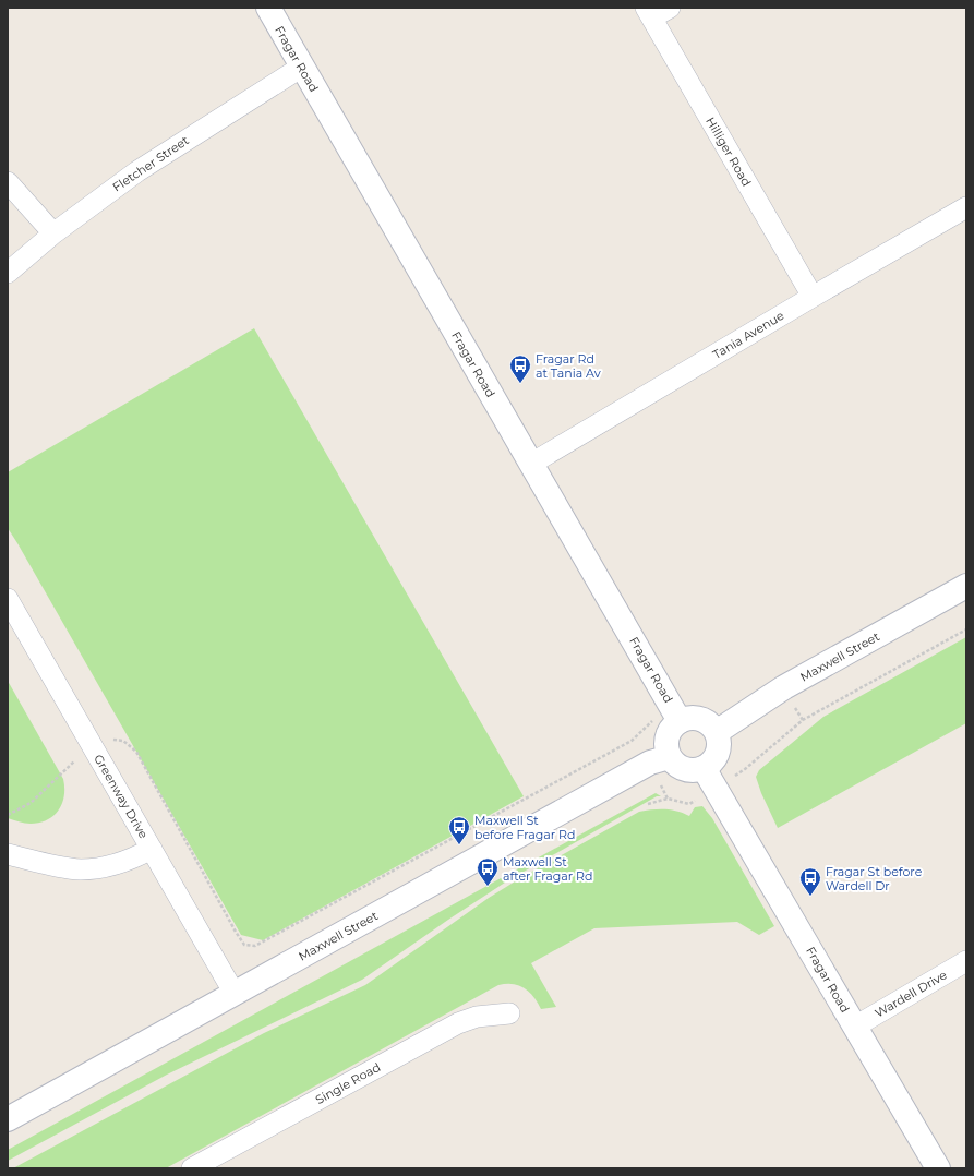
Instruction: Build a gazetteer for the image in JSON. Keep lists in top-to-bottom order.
{
  "streets": {
    "street": [
      "Fragar Road",
      "Hilliger Road",
      "Fletcher Street",
      "Tania Avenue",
      "Maxwell Street",
      "Greenway Drive",
      "Wardell Drive",
      "Single Road"
    ]
  },
  "crossings": [
    ["Fragar Road", "Fletcher Street"],
    ["Fragar Road", "Tania Avenue"],
    ["Fragar Road", "Maxwell Street"],
    ["Fragar Road", "Wardell Drive"],
    ["Hilliger Road", "Tania Avenue"],
    ["Maxwell Street", "Greenway Drive"]
  ],
  "places": {
    "bus stop": [
      "Fragar Rd at Tania Av",
      "Maxwell St before Fragar Rd",
      "Maxwell St after Fragar Rd",
      "Fragar St before Wardell Dr"
    ]
  }
}
